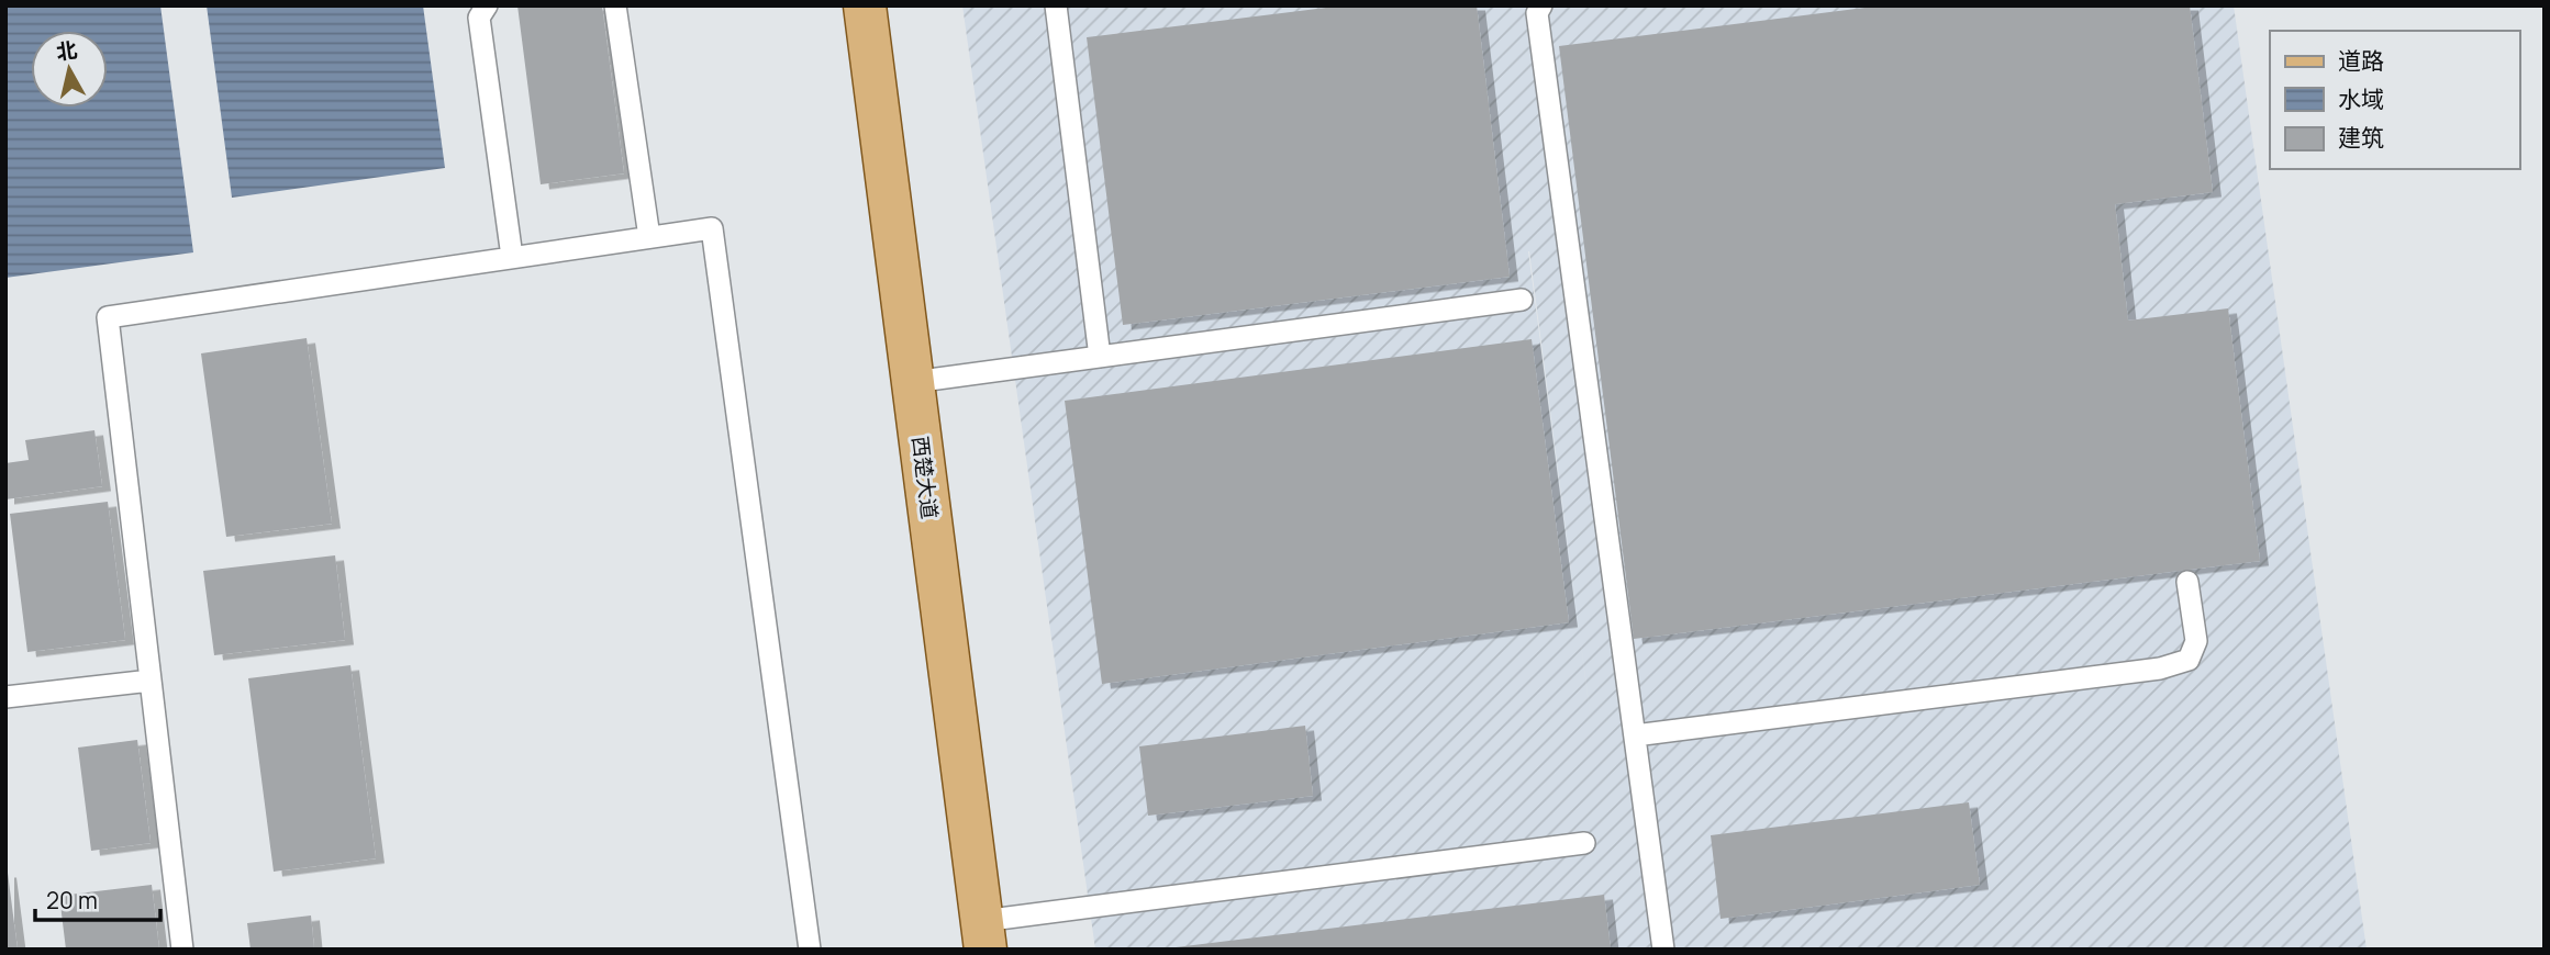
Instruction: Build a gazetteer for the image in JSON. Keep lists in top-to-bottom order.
{
  "streets": {
    "main road": ["西楚大道"]
  },
  "legend": ["道路", "水域", "建筑"],
  "scale_bar": "20 m",
  "north": "top"
}
